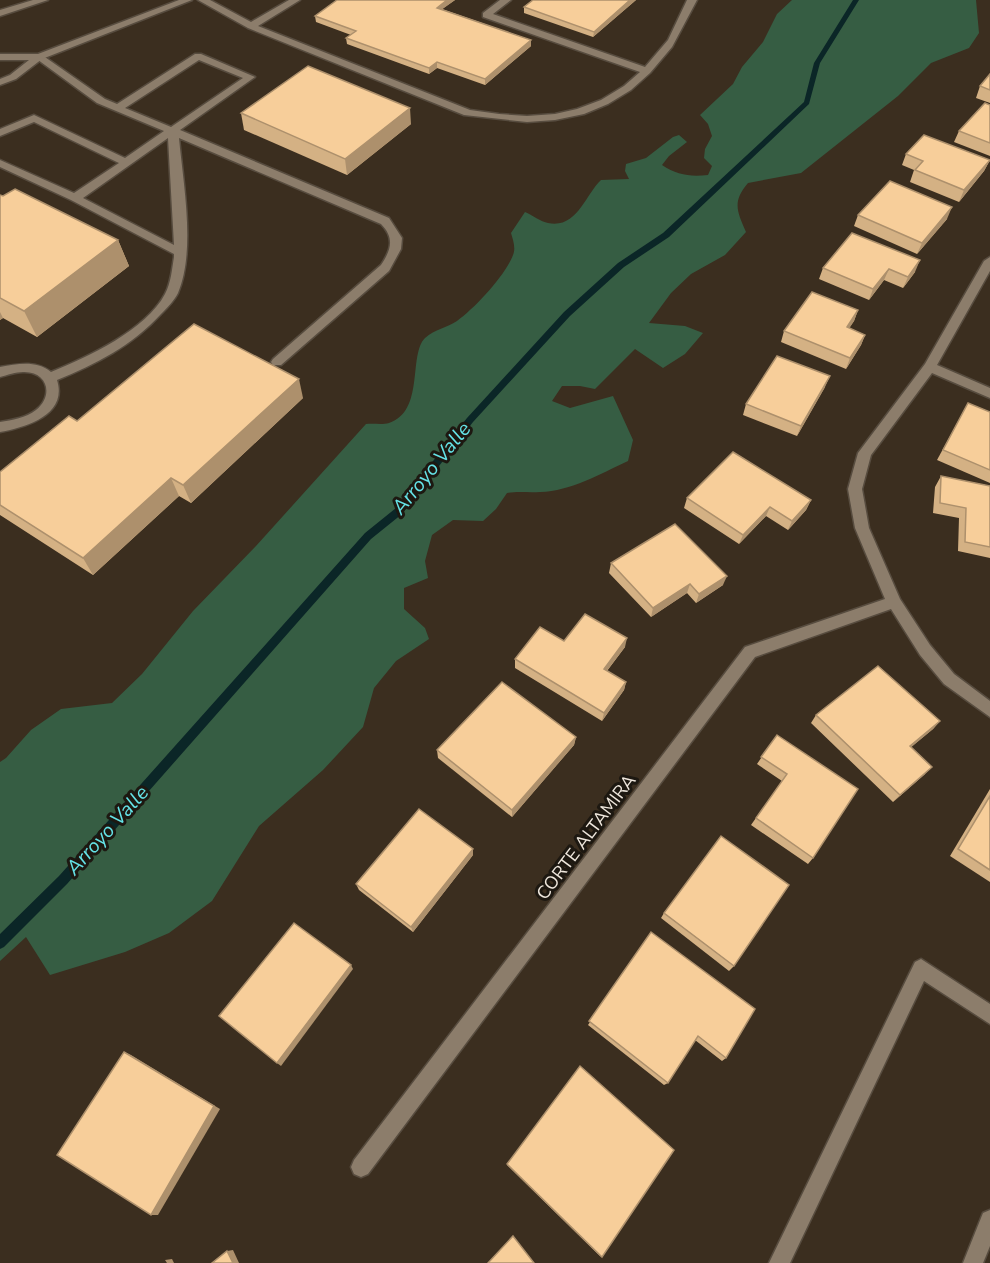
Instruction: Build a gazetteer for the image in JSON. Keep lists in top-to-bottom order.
{
  "streets": {
    "street": ["CORTE ALTAMIRA"]
  },
  "water": ["Arroyo Valle"]
}
